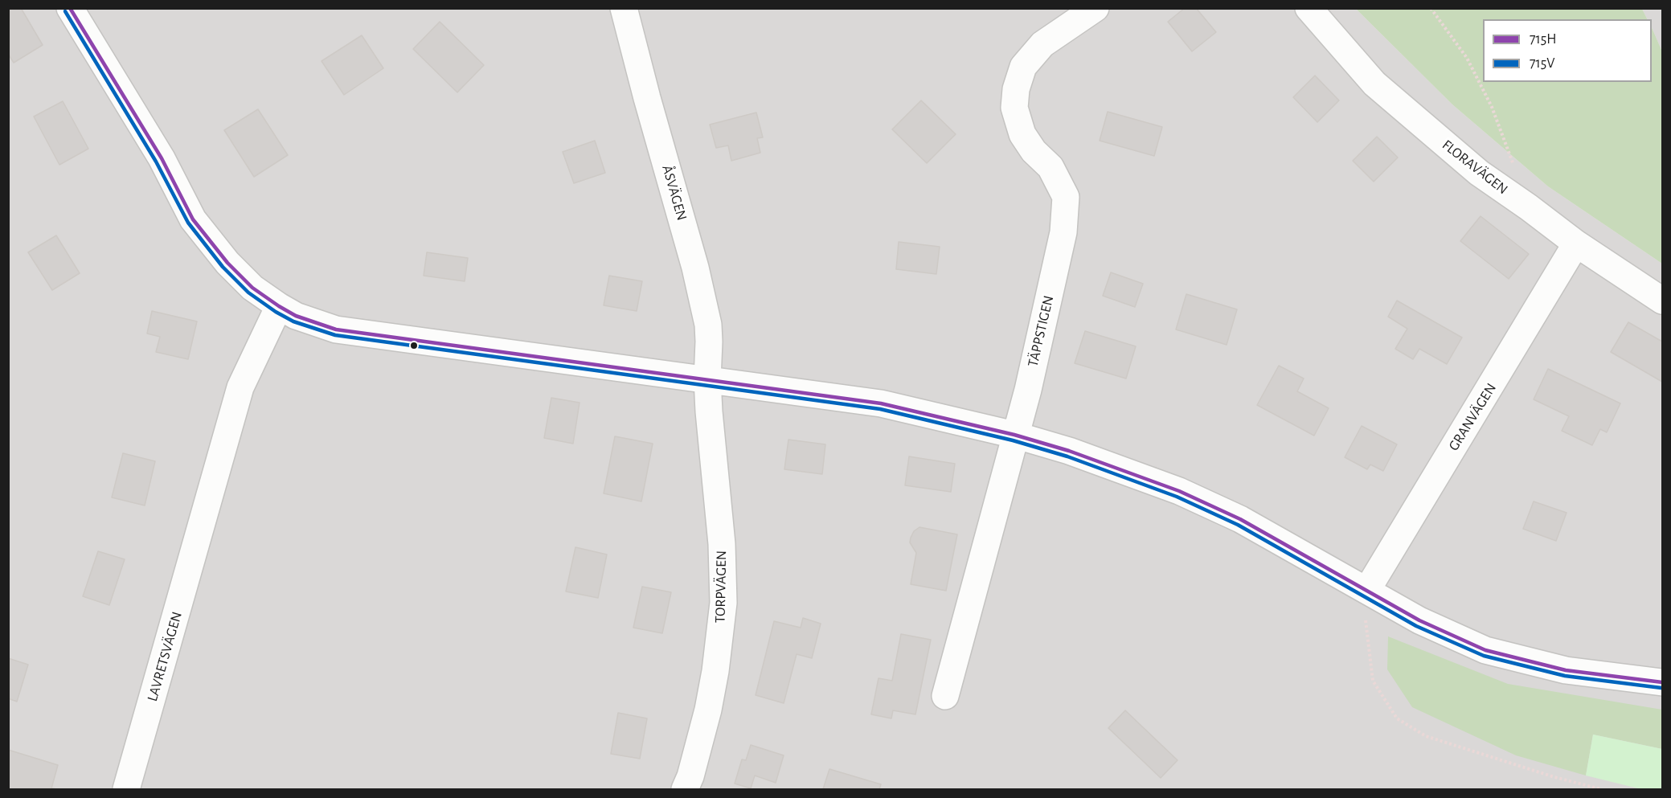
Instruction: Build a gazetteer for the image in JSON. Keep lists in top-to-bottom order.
{
  "streets": {
    "street": [
      "FLORAVÄGEN",
      "ÅSVÄGEN",
      "TÄPPSTIGEN",
      "GRANVÄGEN",
      "TORPVÄGEN",
      "LAVRETSVÄGEN"
    ]
  },
  "crossings": [
    ["FLORAVÄGEN", "GRANVÄGEN"],
    ["ÅSVÄGEN", "TORPVÄGEN"]
  ],
  "lines": ["transit line 715H", "transit line 715V"],
  "legend": ["715H", "715V"]
}
